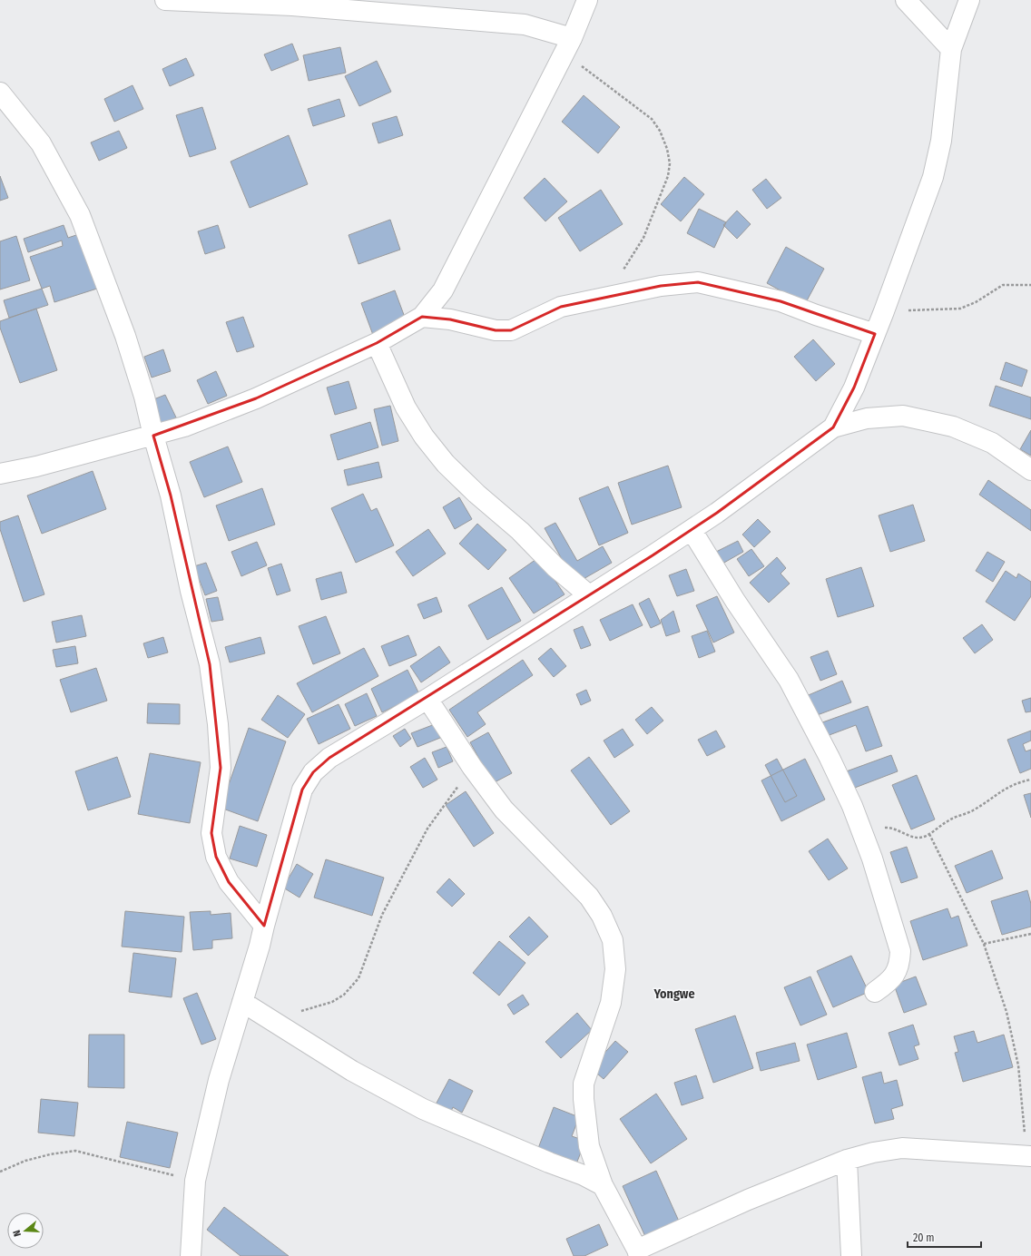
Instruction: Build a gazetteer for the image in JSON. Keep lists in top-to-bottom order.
{
  "districts": ["Yongwe"],
  "scale_bar": "20 m",
  "north": "left"
}
